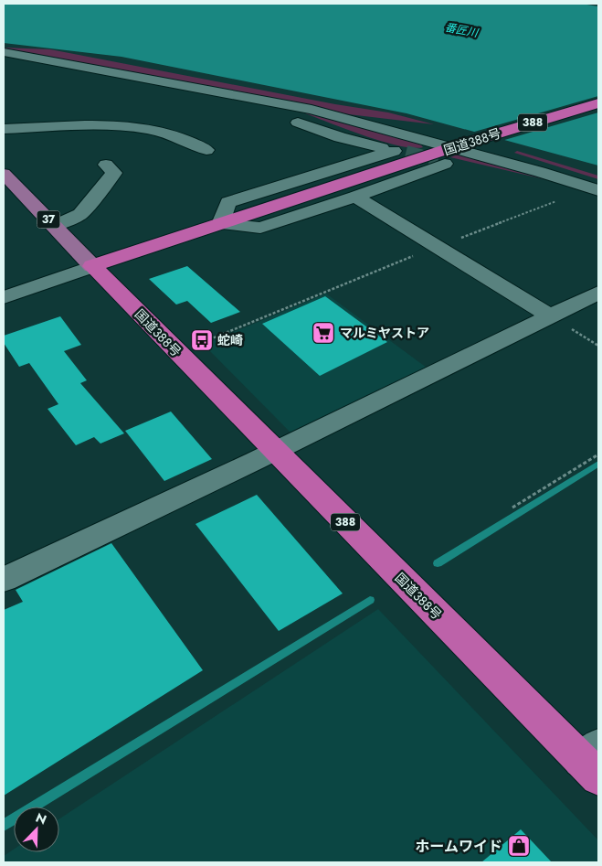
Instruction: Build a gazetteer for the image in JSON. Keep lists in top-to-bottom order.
{
  "streets": {
    "highway": ["388", "国道388号"],
    "main road": ["37"]
  },
  "crossings": [
    ["国道388号", "37"]
  ],
  "water": ["番匠川"],
  "places": {
    "supermarket": ["マルミヤストア"],
    "bus stop": ["蛇崎"],
    "shop": ["ホームワイド"]
  },
  "north": "top right"
}
